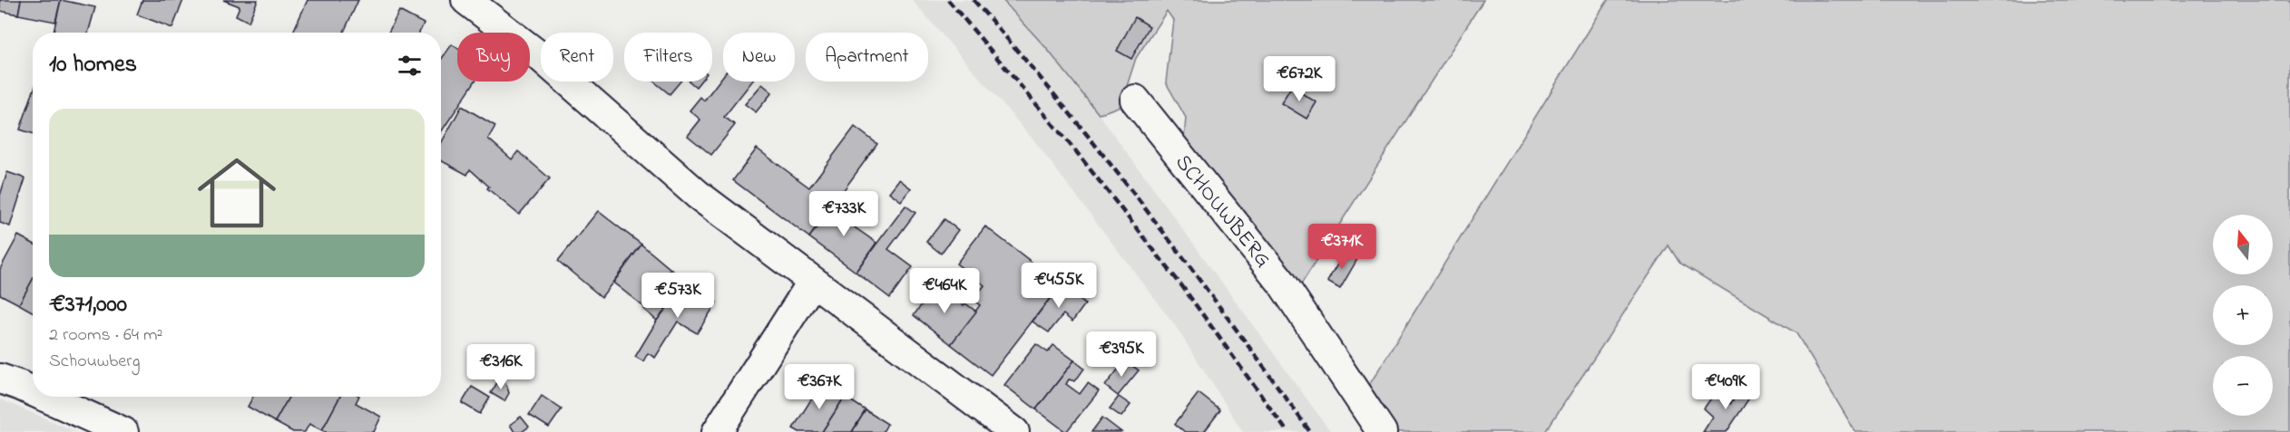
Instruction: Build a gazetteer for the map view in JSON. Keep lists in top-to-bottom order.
{
  "streets": {
    "street": ["SCHOUWBERG"]
  },
  "north": "top",
  "page": {
    "chip": [
      "Buy",
      "Rent",
      "Filters",
      "New",
      "Apartment"
    ],
    "heading": "10 homes",
    "price": [
      "€672K",
      "€733K",
      "€371K",
      "€455K",
      "€464K",
      "€573K",
      "€395K",
      "€316K",
      "€367K",
      "€409K"
    ],
    "list": [
      {
        "name": "€371,000",
        "note": "2 rooms · 64 m² · Schouwberg"
      }
    ],
    "map_buttons": ["+", "−"]
  }
}
